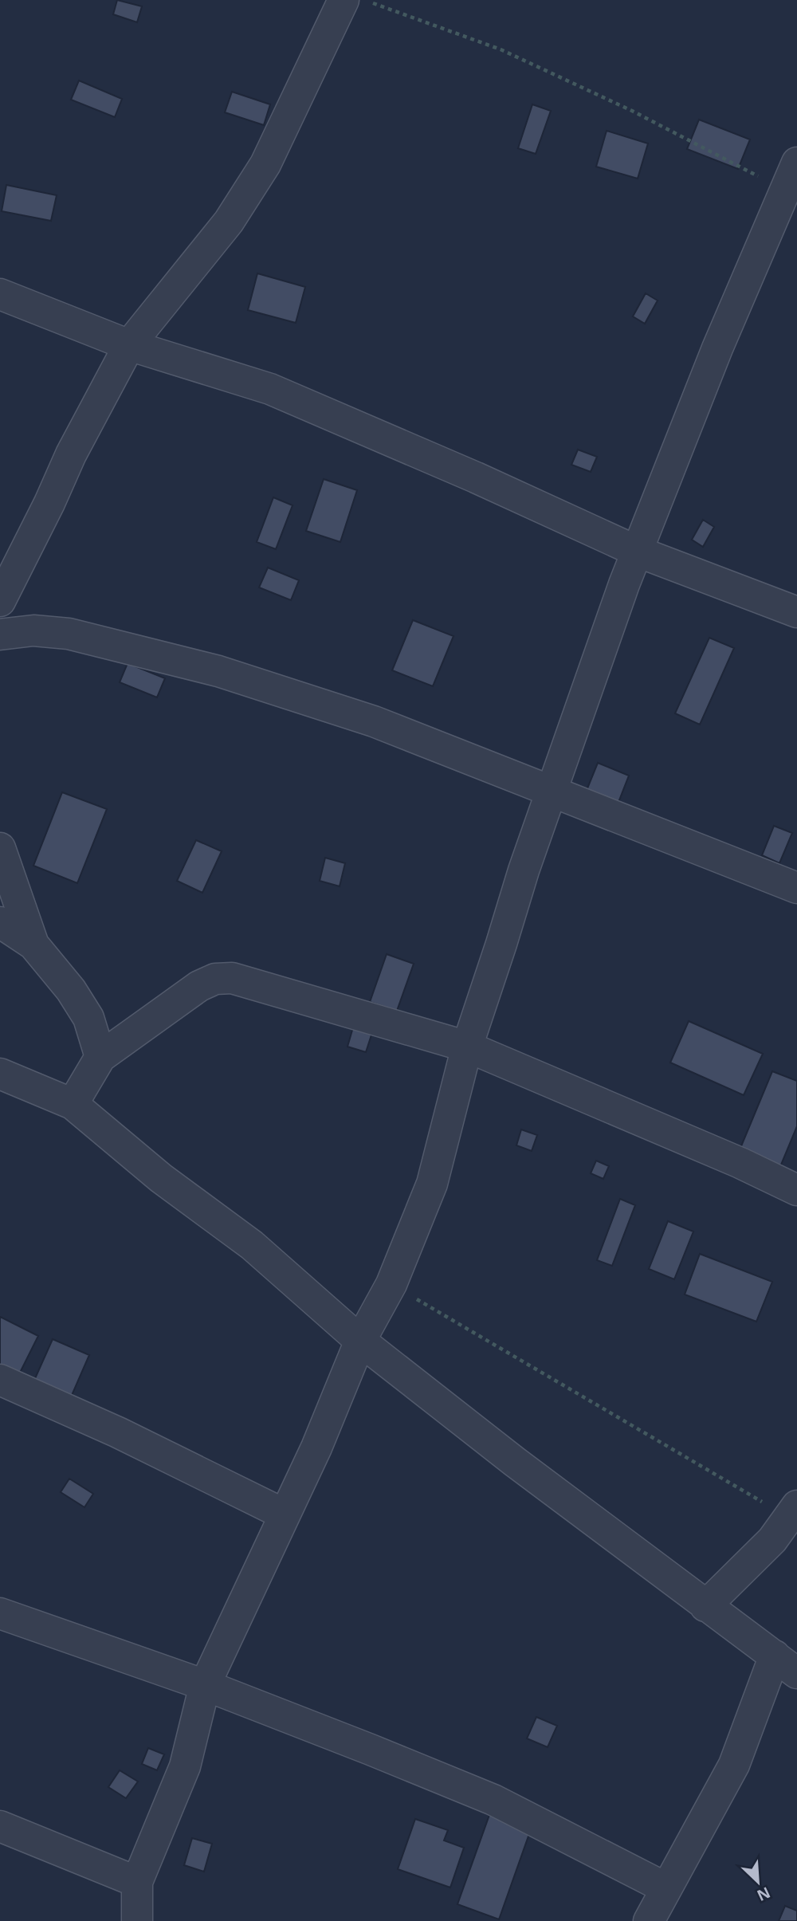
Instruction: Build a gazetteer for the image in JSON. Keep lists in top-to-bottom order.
{
  "north": "bottom right"
}
